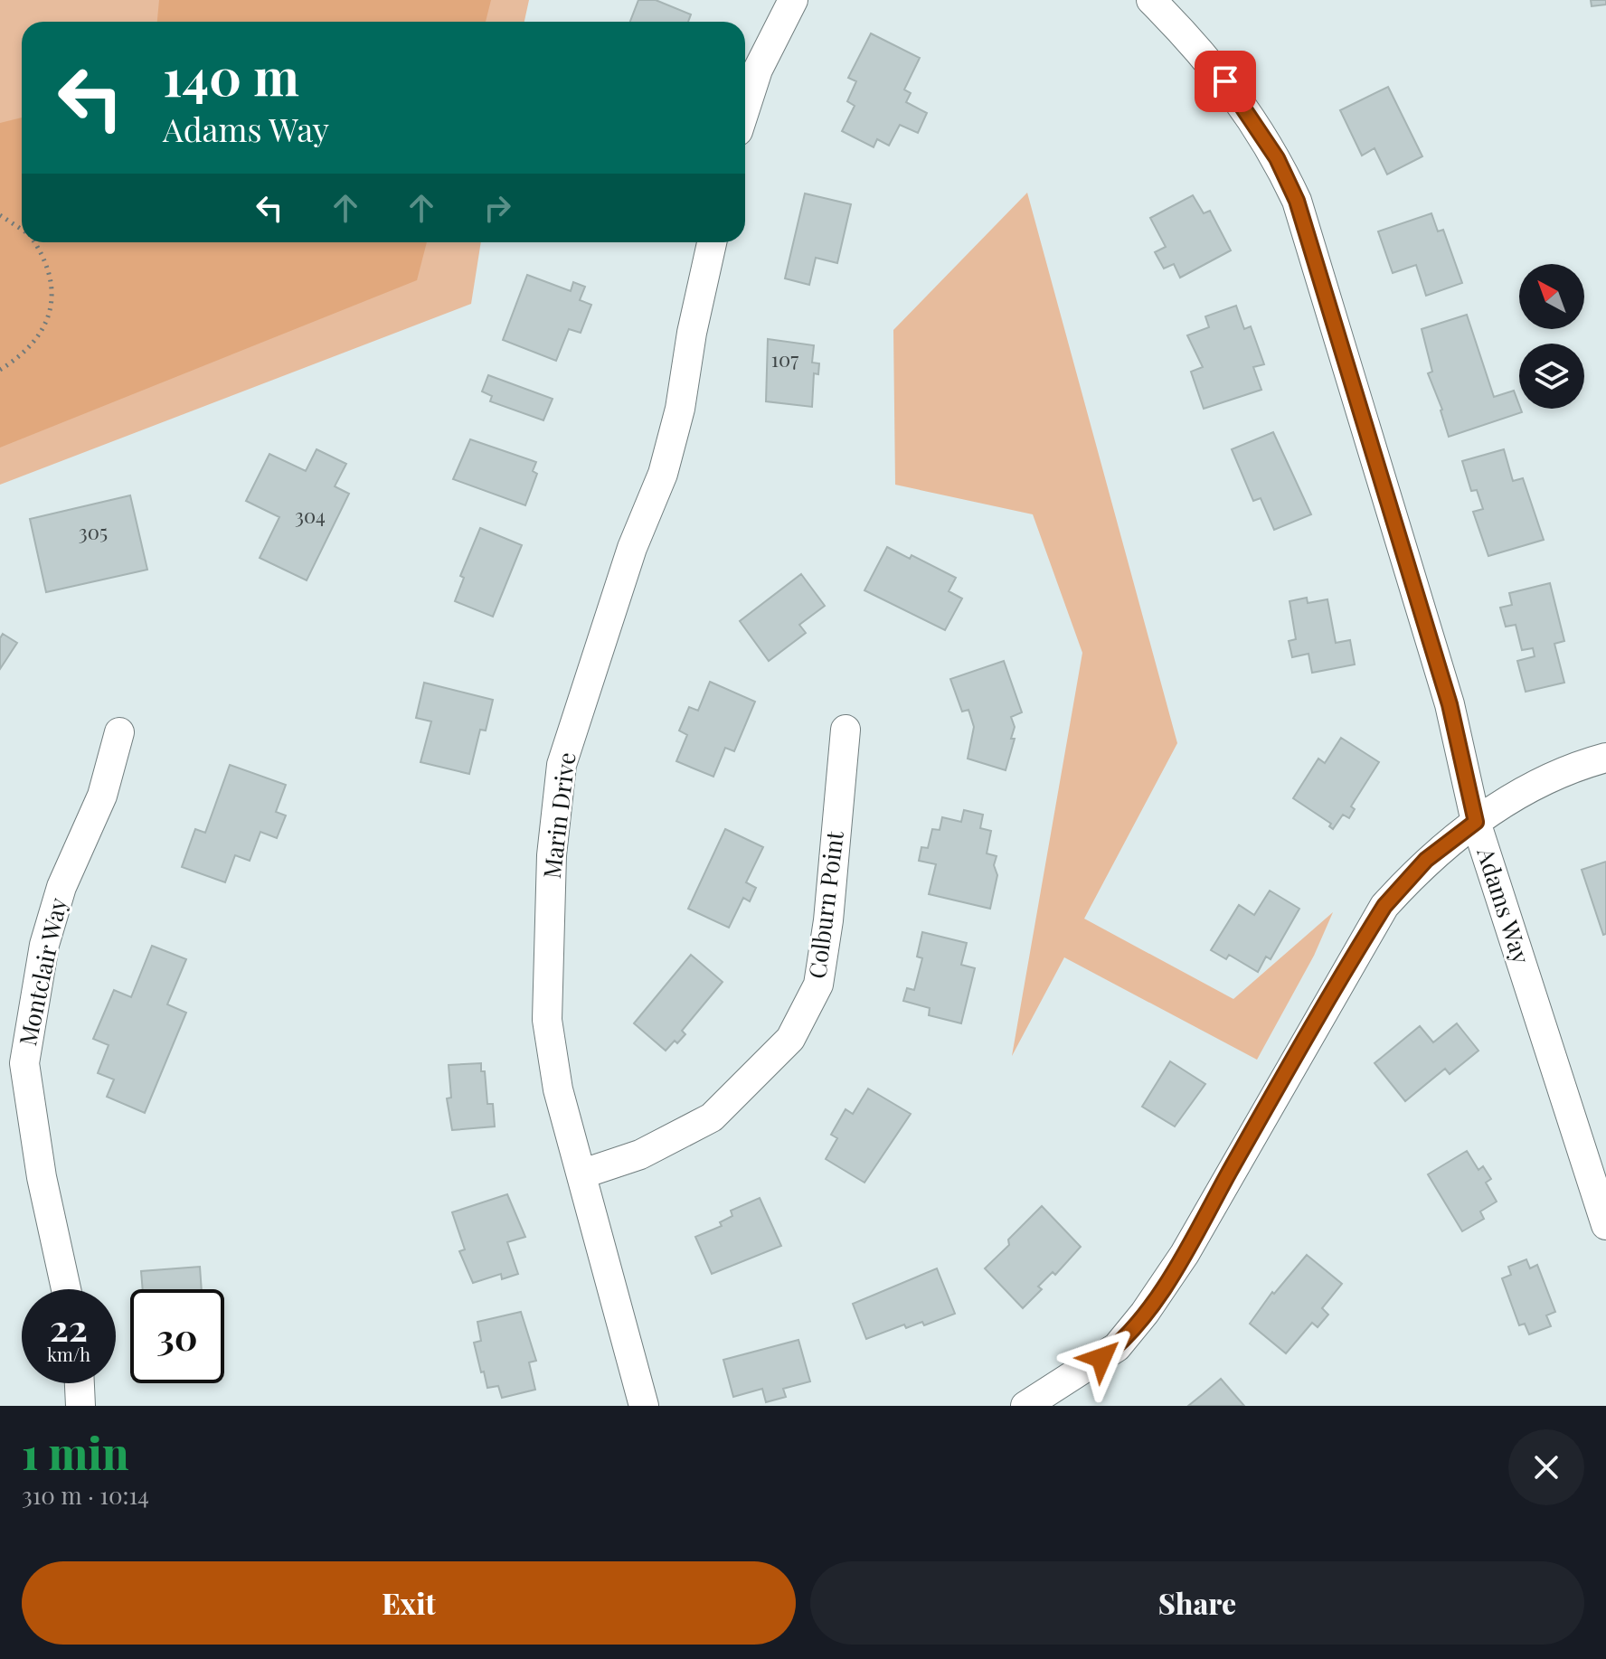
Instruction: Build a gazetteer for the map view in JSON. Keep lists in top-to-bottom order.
{
  "streets": {
    "street": [
      "Marin Drive",
      "Colburn Point",
      "Adams Way",
      "Montclair Way"
    ]
  },
  "crossings": [
    ["Marin Drive", "Colburn Point"]
  ],
  "house_numbers": ["107", "304", "305"],
  "north": "top left",
  "page": {
    "turn": ["140 m", "Adams Way"],
    "speed": "22 km/h",
    "limit": "30",
    "heading": ["1 min", "310 m · 10:14"],
    "buttons": ["Exit", "Share"]
  }
}
